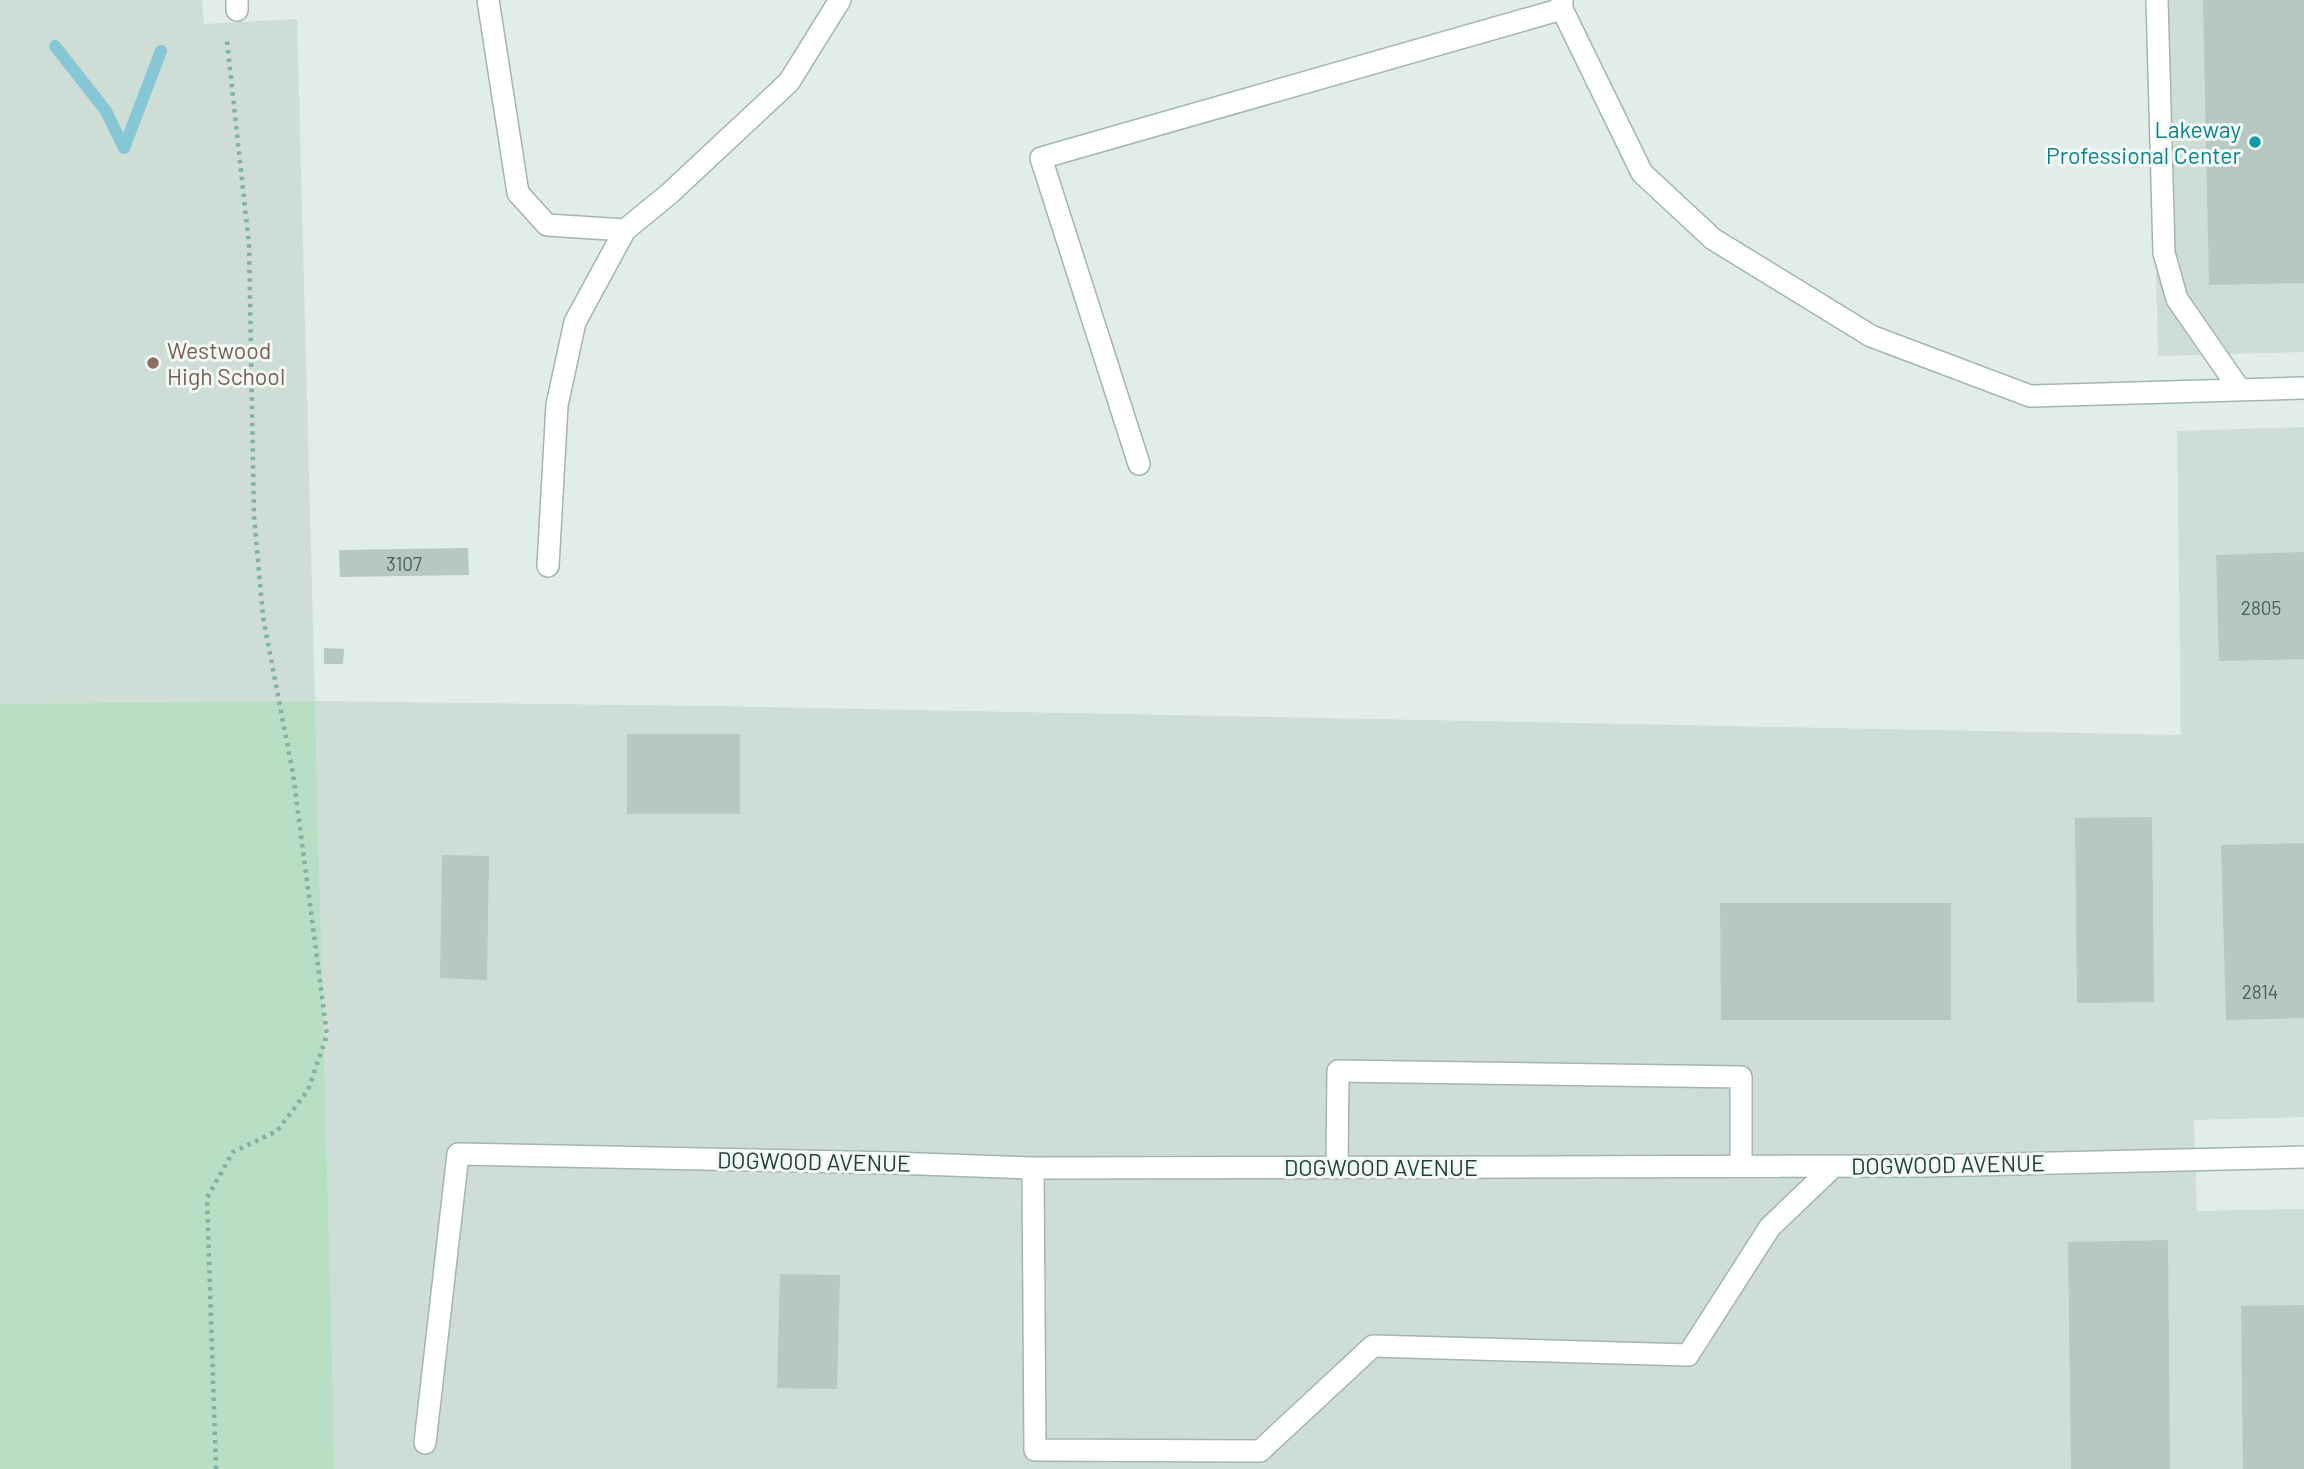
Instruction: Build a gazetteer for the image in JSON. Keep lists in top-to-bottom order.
{
  "streets": {
    "street": ["DOGWOOD AVENUE"]
  },
  "places": ["Lakeway Professional Center", "Westwood High School"],
  "house_numbers": ["3107", "2805", "2814"]
}
